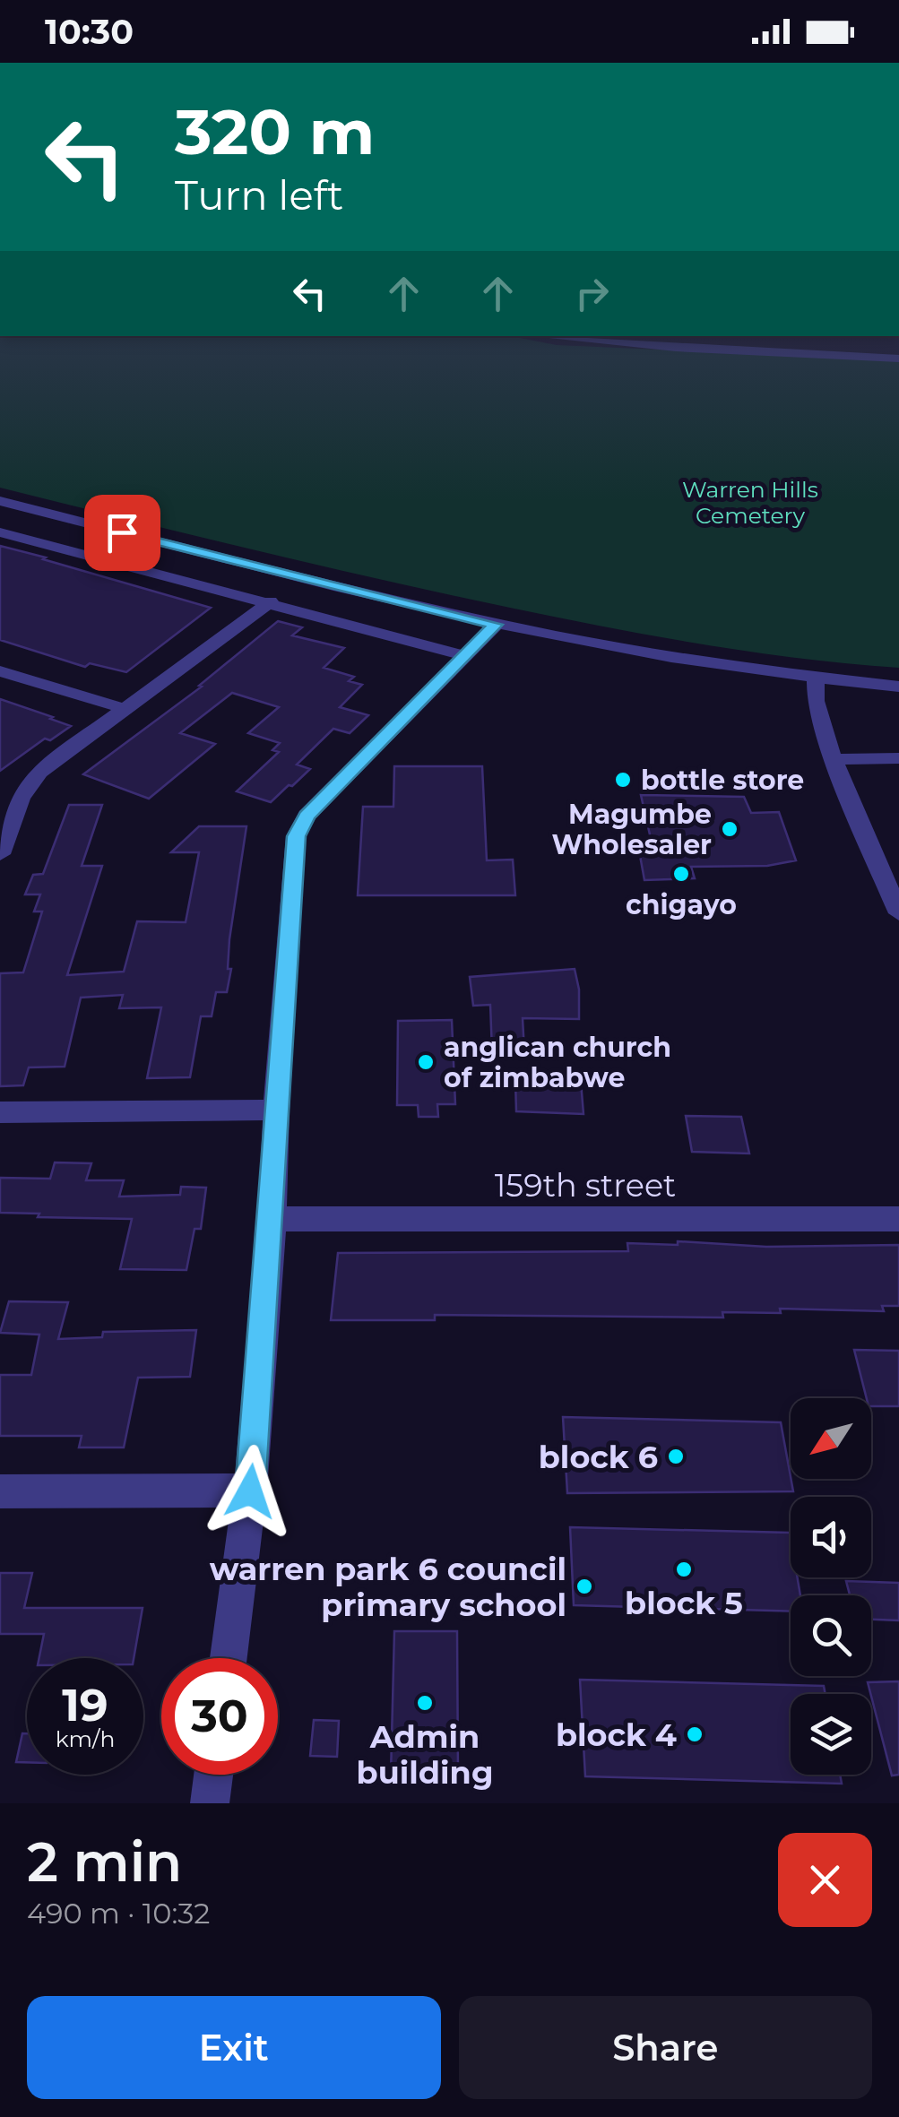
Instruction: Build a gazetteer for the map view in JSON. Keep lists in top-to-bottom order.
{
  "streets": {
    "street": ["159th street"]
  },
  "parks": ["Warren Hills Cemetery"],
  "places": [
    "bottle store",
    "Magumbe Wholesaler",
    "chigayo",
    "anglican church of zimbabwe",
    "block 6",
    "block 5",
    "warren park 6 council primary school",
    "Admin building",
    "block 4"
  ],
  "north": "bottom left",
  "page": {
    "status": "10:30",
    "turn": ["320 m", "Turn left"],
    "speed": "19 km/h",
    "limit": "30",
    "heading": ["2 min", "490 m · 10:32"],
    "buttons": ["Exit", "Share"]
  }
}
